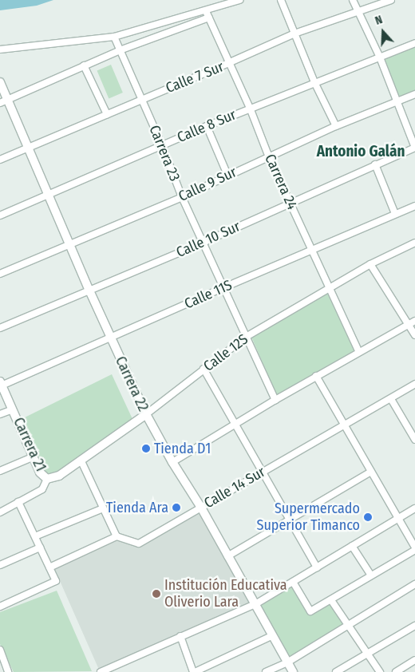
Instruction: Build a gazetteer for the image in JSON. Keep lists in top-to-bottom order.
{
  "streets": {
    "street": [
      "Calle 7 Sur",
      "Calle 8 Sur",
      "Carrera 23",
      "Carrera 24",
      "Calle 9 Sur",
      "Calle 10 Sur",
      "Calle 11S",
      "Calle 12S",
      "Carrera 22",
      "Carrera 21",
      "Calle 14 Sur"
    ]
  },
  "crossings": [
    ["Calle 7 Sur", "Carrera 23"],
    ["Calle 7 Sur", "Carrera 24"],
    ["Calle 7 Sur", "Carrera 22"],
    ["Calle 8 Sur", "Carrera 23"],
    ["Calle 8 Sur", "Carrera 24"],
    ["Calle 8 Sur", "Carrera 22"],
    ["Carrera 23", "Calle 9 Sur"],
    ["Carrera 23", "Calle 10 Sur"],
    ["Carrera 23", "Calle 11S"],
    ["Carrera 23", "Calle 12S"],
    ["Carrera 24", "Calle 9 Sur"],
    ["Carrera 24", "Calle 10 Sur"],
    ["Carrera 24", "Calle 11S"],
    ["Carrera 24", "Calle 12S"],
    ["Calle 9 Sur", "Carrera 22"],
    ["Calle 10 Sur", "Carrera 22"],
    ["Calle 11S", "Carrera 22"],
    ["Calle 11S", "Carrera 21"],
    ["Calle 12S", "Carrera 22"],
    ["Calle 12S", "Carrera 21"],
    ["Carrera 22", "Calle 14 Sur"]
  ],
  "districts": ["Antonio Galán"],
  "places": [
    "Tienda D1",
    "Tienda Ara",
    "Supermercado Superior Timanco",
    "Institución Educativa Oliverio Lara"
  ],
  "north": "top"
}
